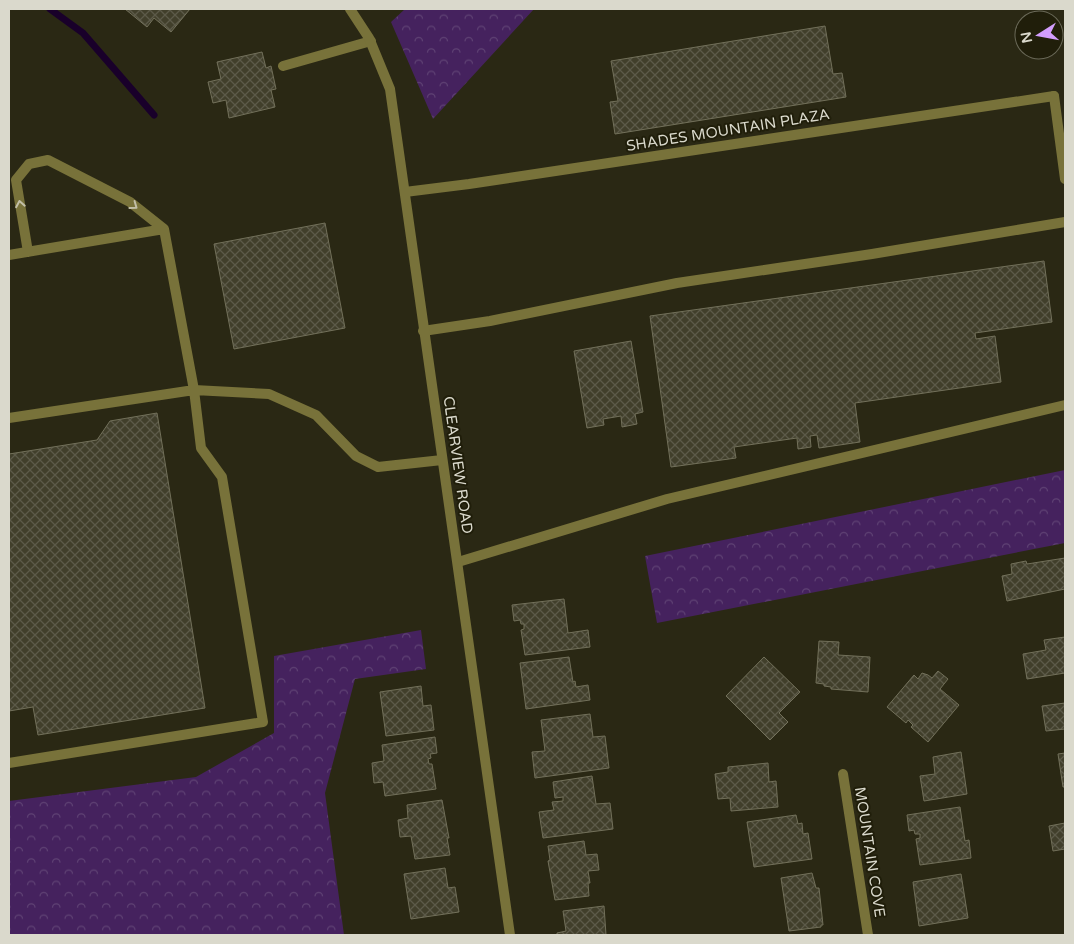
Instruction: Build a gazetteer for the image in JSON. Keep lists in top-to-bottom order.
{
  "streets": {
    "street": ["SHADES MOUNTAIN PLAZA", "CLEARVIEW ROAD", "MOUNTAIN COVE"]
  },
  "crossings": [
    ["SHADES MOUNTAIN PLAZA", "CLEARVIEW ROAD"]
  ],
  "north": "left"
}
